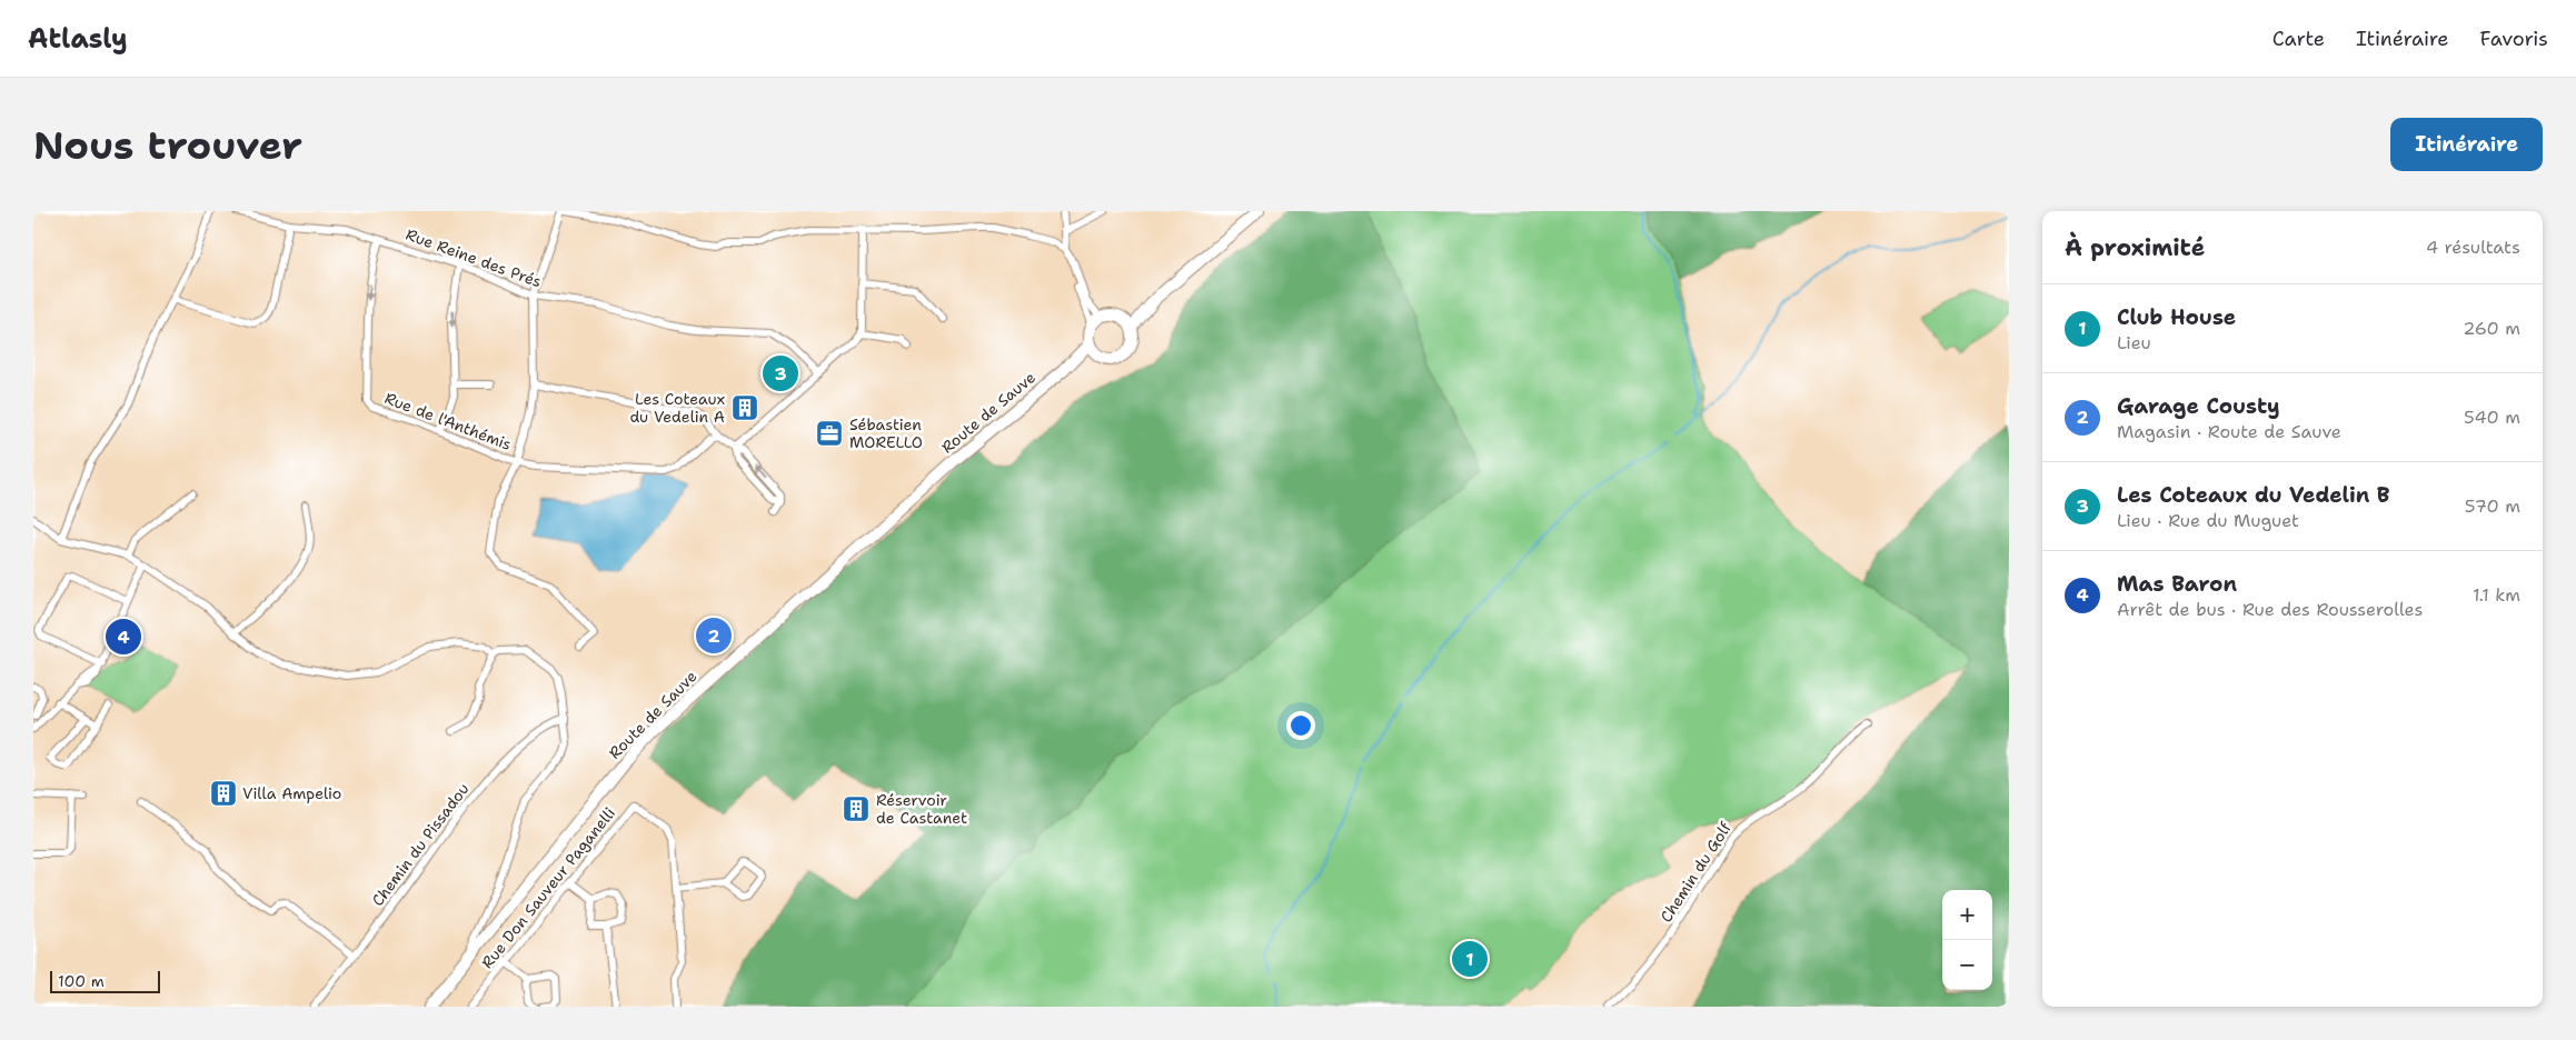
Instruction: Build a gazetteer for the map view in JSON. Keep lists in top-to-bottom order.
{
  "streets": {
    "main road": ["Route de Sauve"],
    "street": [
      "Rue Reine des Prés",
      "Rue de l'Anthémis",
      "Chemin du Pissadou",
      "Chemin du Golf",
      "Rue Don Sauveur Paganelli"
    ]
  },
  "crossings": [
    ["Rue Reine des Prés", "Rue de l'Anthémis"]
  ],
  "one_way": ["Rue de l'Anthémis"],
  "places": {
    "building": ["Les Coteaux du Vedelin A", "Villa Ampelio", "Réservoir de Castanet"],
    "office": ["Sébastien MORELLO"]
  },
  "scale_bar": "100 m",
  "page": {
    "header": "Atlasly",
    "nav": ["Carte", "Itinéraire", "Favoris"],
    "buttons": "Itinéraire",
    "title": "Nous trouver",
    "heading": ["À proximité", "4 résultats"],
    "list": [
      {
        "mark": "1",
        "name": "Club House",
        "note": "Lieu",
        "value": "260 m"
      },
      {
        "mark": "2",
        "name": "Garage Cousty",
        "note": "Magasin · Route de Sauve",
        "value": "540 m"
      },
      {
        "mark": "3",
        "name": "Les Coteaux du Vedelin B",
        "note": "Lieu · Rue du Muguet",
        "value": "570 m"
      },
      {
        "mark": "4",
        "name": "Mas Baron",
        "note": "Arrêt de bus · Rue des Rousserolles",
        "value": "1.1 km"
      }
    ],
    "pins": [
      "3",
      "2",
      "4",
      "1"
    ],
    "map_buttons": ["+", "−"],
    "scale": "100 m"
  }
}
